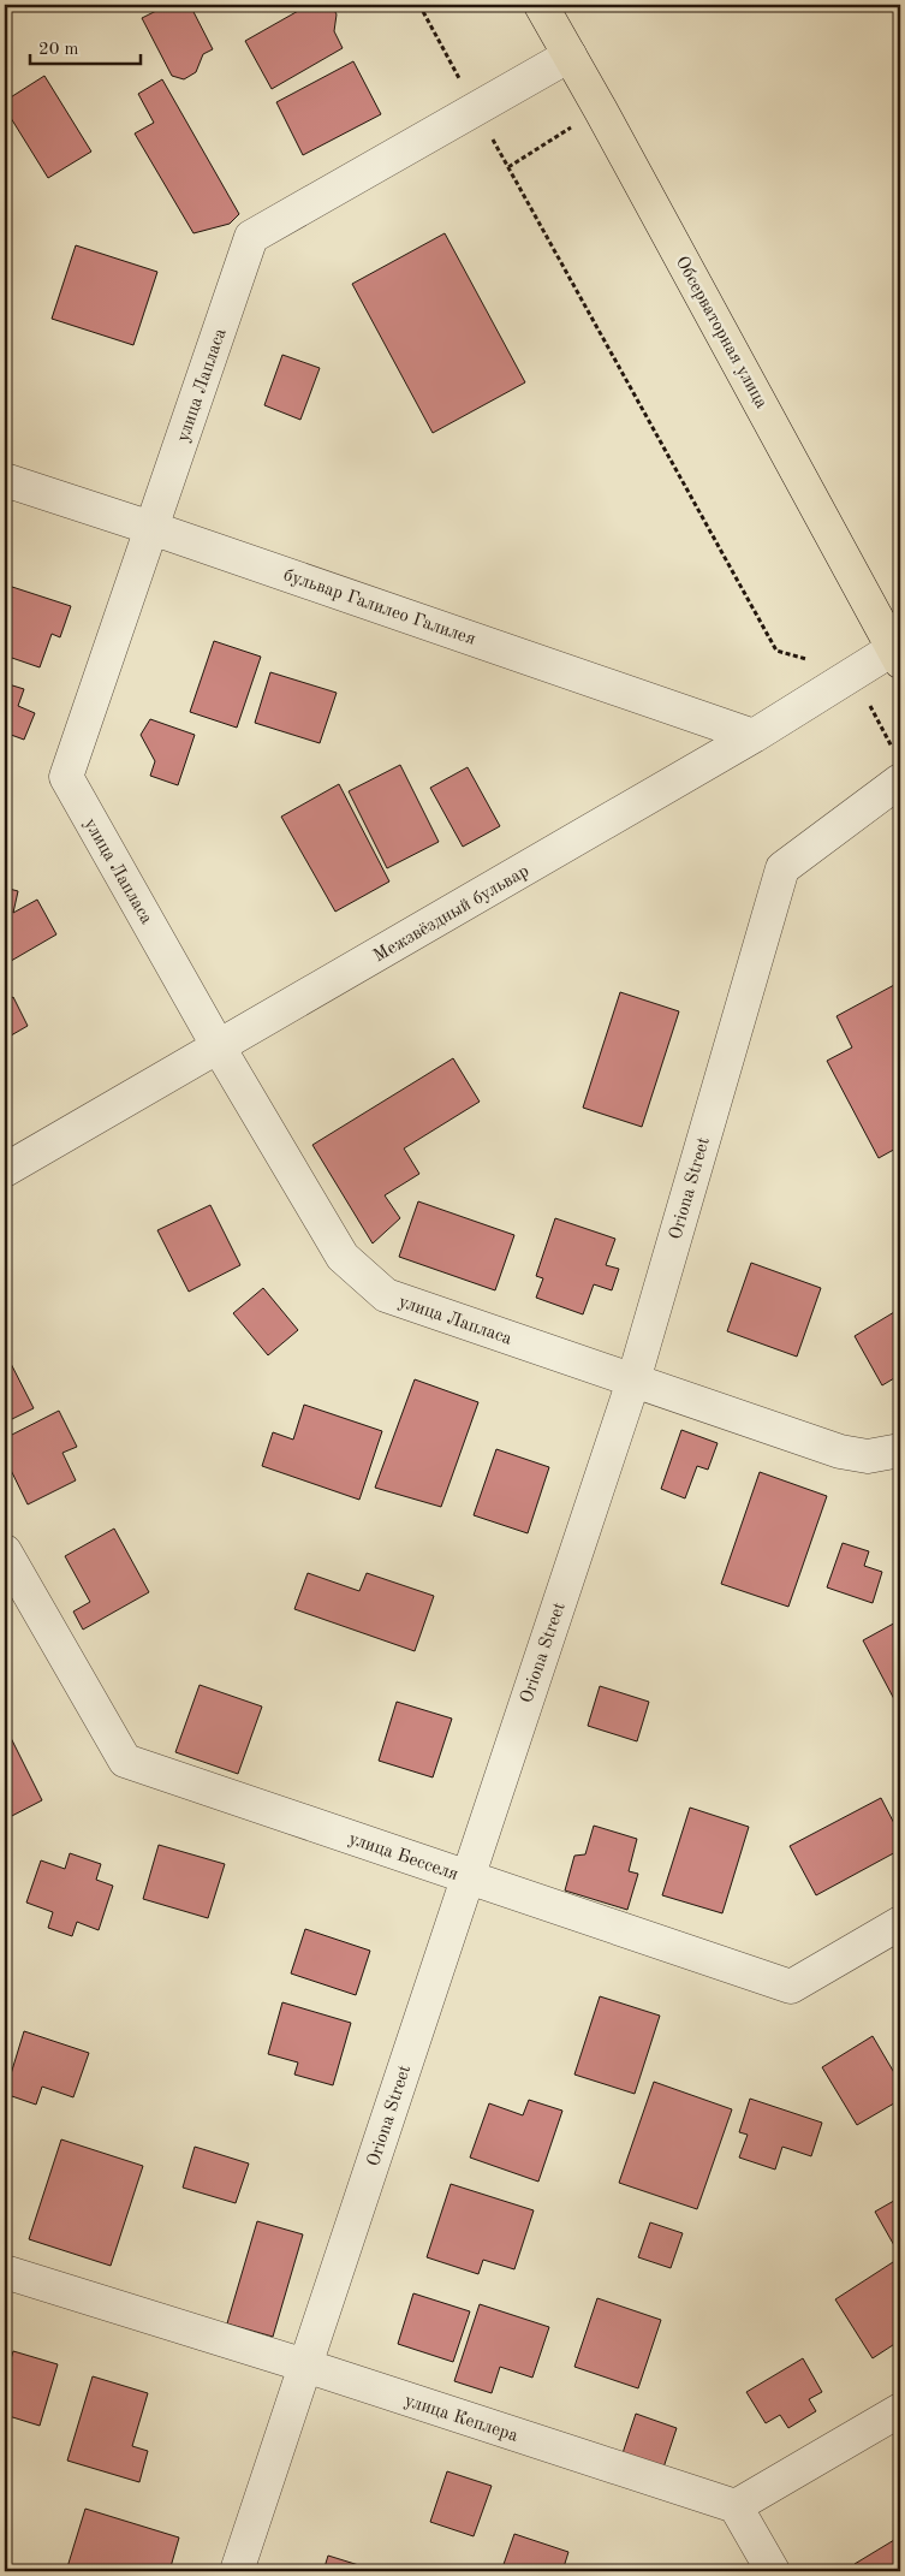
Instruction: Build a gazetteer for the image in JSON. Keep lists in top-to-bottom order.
{
  "streets": {
    "main road": ["Обсерваторная улица"],
    "street": [
      "улица Лапласа",
      "бульвар Галилео Галилея",
      "Межзвёздный бульвар",
      "Oriona Street",
      "улица Бесселя",
      "улица Кеплера"
    ]
  },
  "crossings": [
    ["Обсерваторная улица", "улица Лапласа"],
    ["Обсерваторная улица", "Межзвёздный бульвар"],
    ["улица Лапласа", "бульвар Галилео Галилея"],
    ["улица Лапласа", "Межзвёздный бульвар"],
    ["улица Лапласа", "Oriona Street"],
    ["бульвар Галилео Галилея", "Межзвёздный бульвар"],
    ["Oriona Street", "улица Бесселя"],
    ["Oriona Street", "улица Кеплера"]
  ],
  "scale_bar": "20 m"
}
